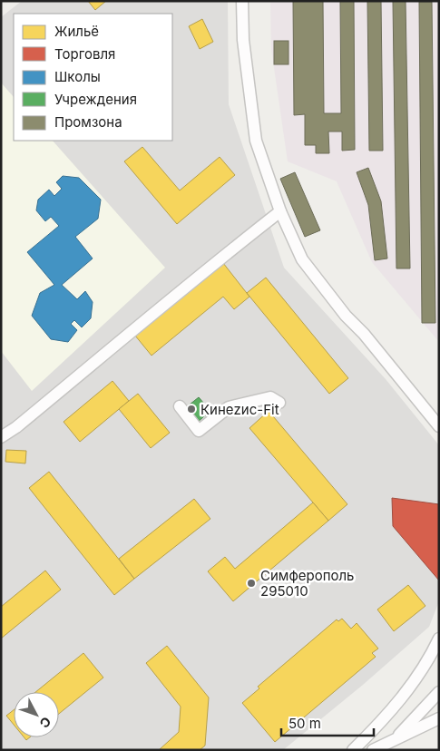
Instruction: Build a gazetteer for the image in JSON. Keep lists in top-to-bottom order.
{
  "places": ["Кинеzис-Fit", "Симферополь 295010"],
  "legend": [
    "Жильё",
    "Торговля",
    "Школы",
    "Учреждения",
    "Промзона"
  ],
  "scale_bar": "50 m",
  "north": "bottom right"
}
